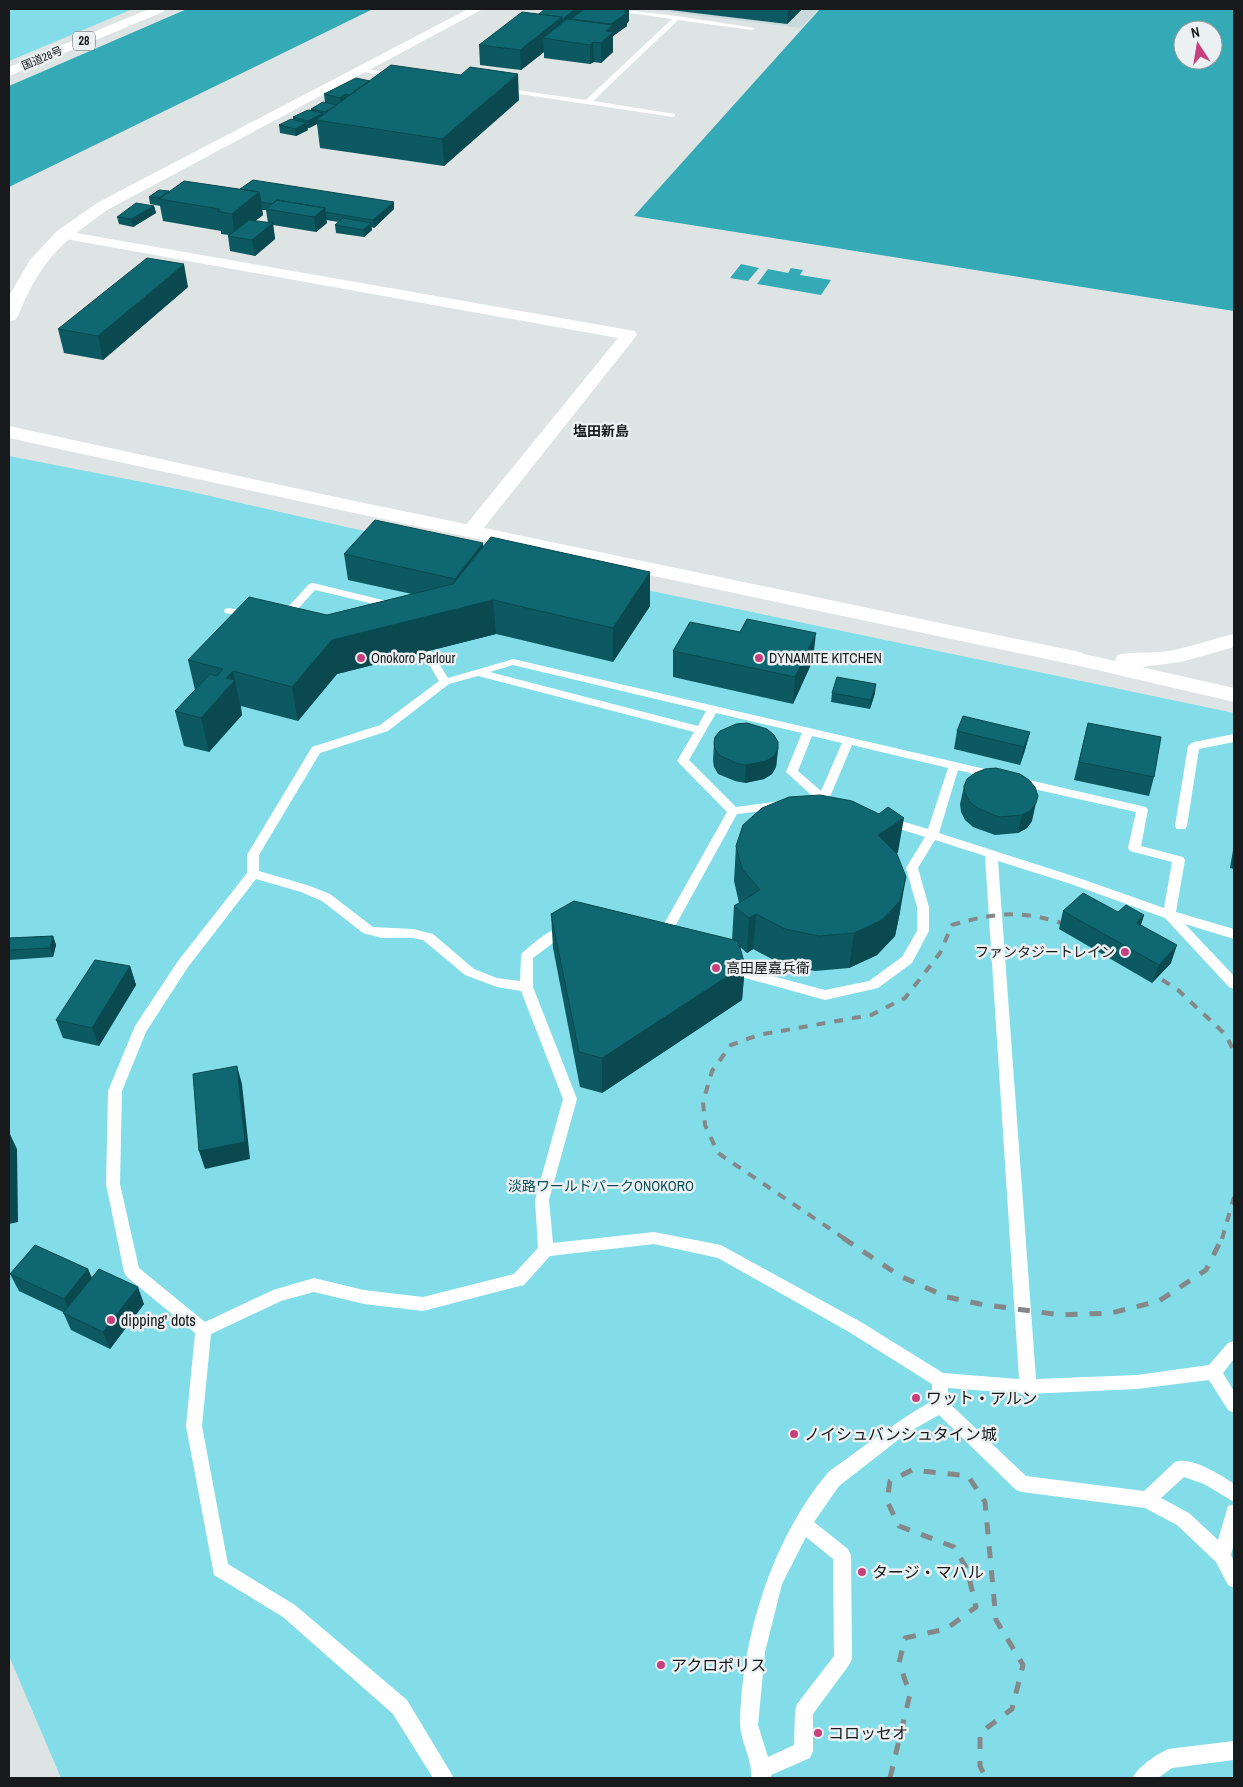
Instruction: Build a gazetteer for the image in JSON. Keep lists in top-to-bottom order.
{
  "streets": {
    "main road": ["28", "国道28号"]
  },
  "districts": ["塩田新島"],
  "parks": ["淡路ワールドパークONOKORO"],
  "places": [
    "Onokoro Parlour",
    "DYNAMITE KITCHEN",
    "ファンタジートレイン",
    "高田屋嘉兵衛",
    "dipping' dots",
    "ワット・アルン",
    "ノイシュバンシュタイン城",
    "タージ・マハル",
    "アクロポリス",
    "コロッセオ"
  ],
  "north": "top"
}
